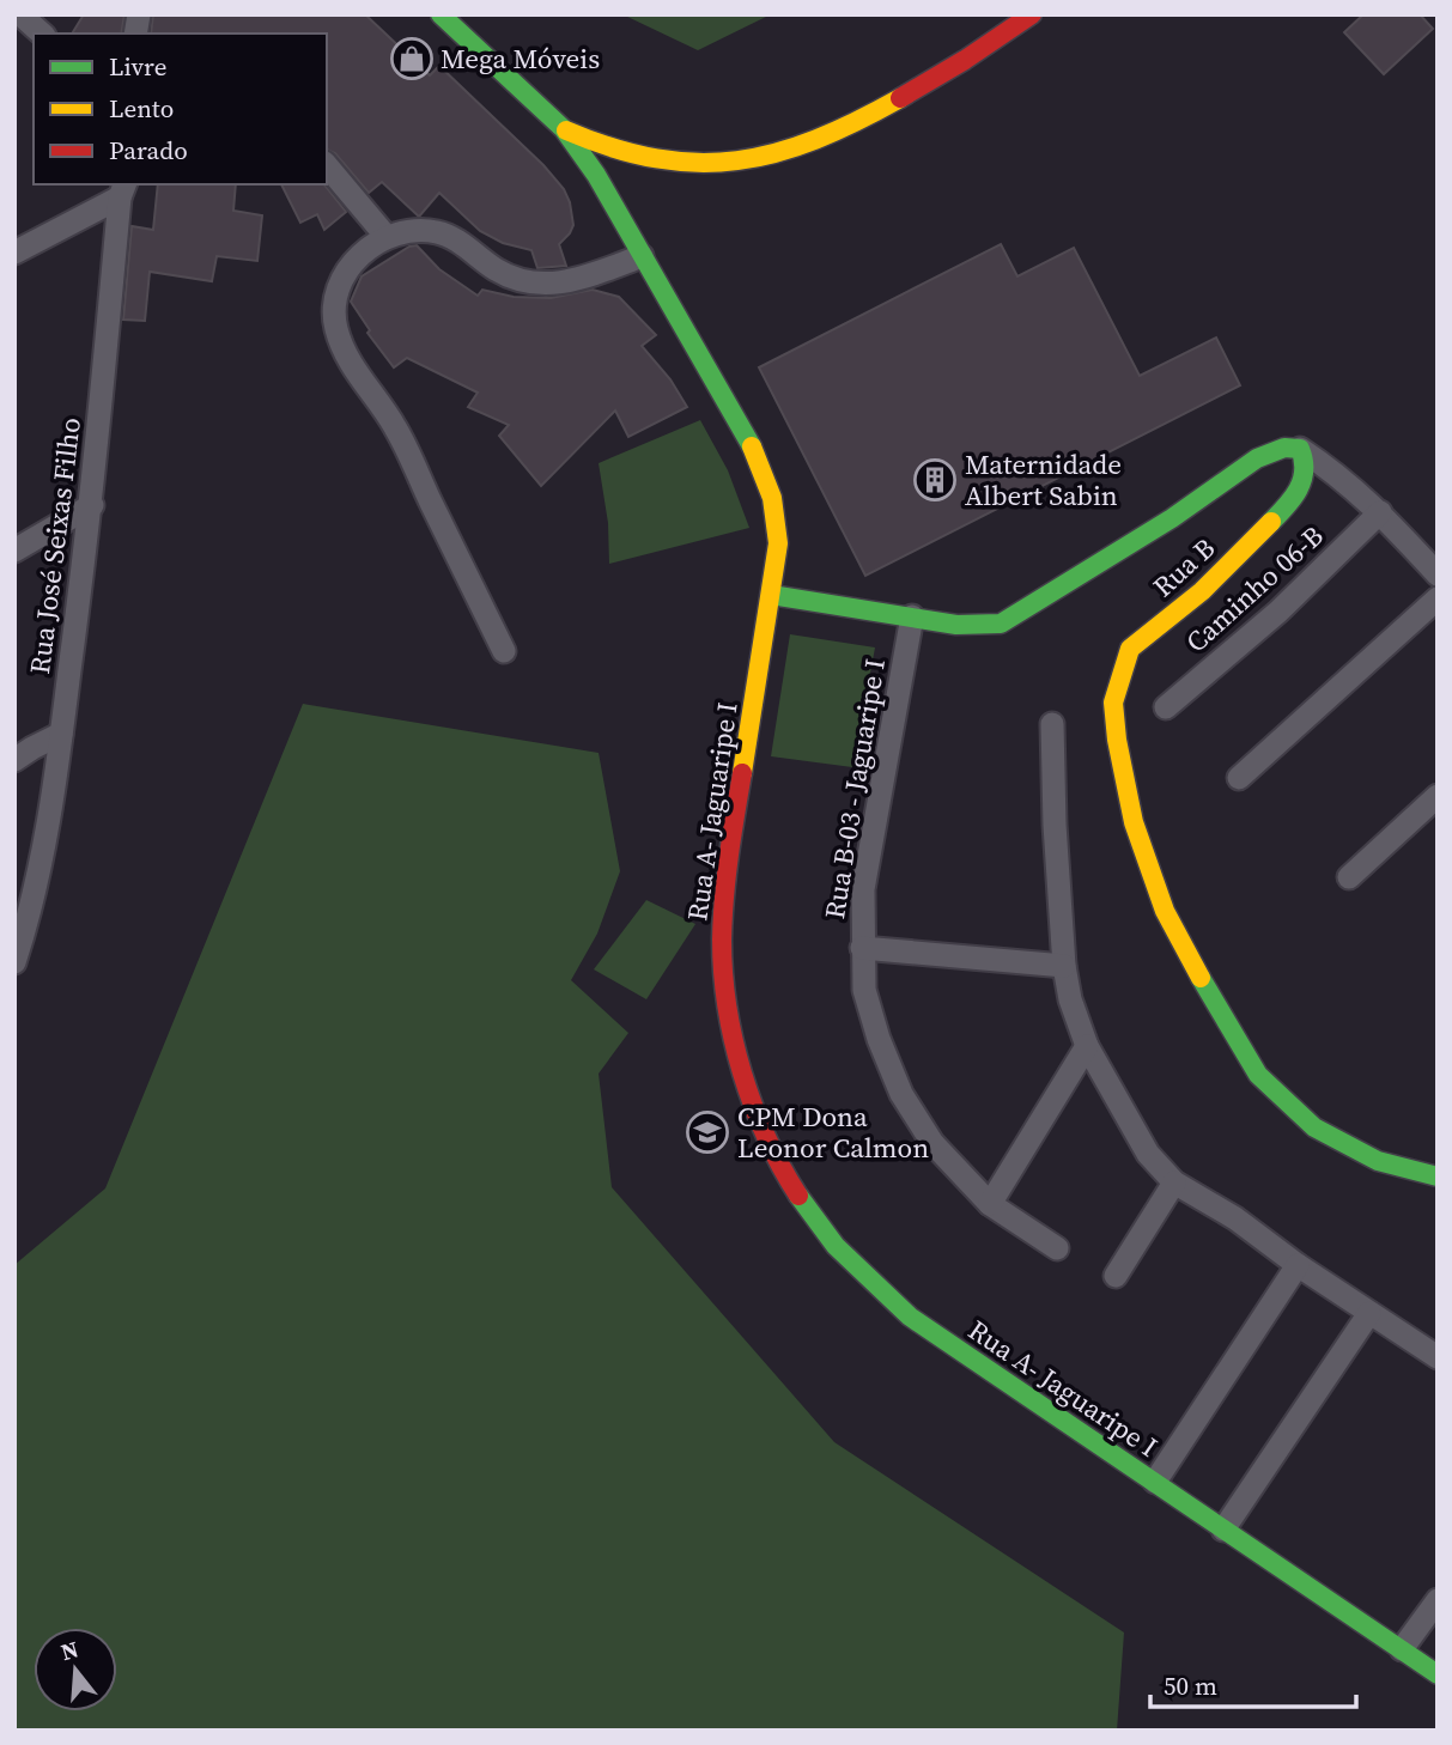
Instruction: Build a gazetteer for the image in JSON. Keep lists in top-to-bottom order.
{
  "streets": {
    "main road": ["Rua B", "Rua A- Jaguaripe I"],
    "street": ["Rua José Seixas Filho", "Caminho 06-B", "Rua B-03 - Jaguaripe I"]
  },
  "crossings": [
    ["Rua B", "Rua B-03 - Jaguaripe I"],
    ["Rua B", "Rua A- Jaguaripe I"]
  ],
  "places": {
    "shop": ["Mega Móveis"],
    "building": ["Maternidade Albert Sabin"],
    "school or university": ["CPM Dona Leonor Calmon"]
  },
  "legend": ["Livre", "Lento", "Parado"],
  "scale_bar": "50 m",
  "north": "top"
}
